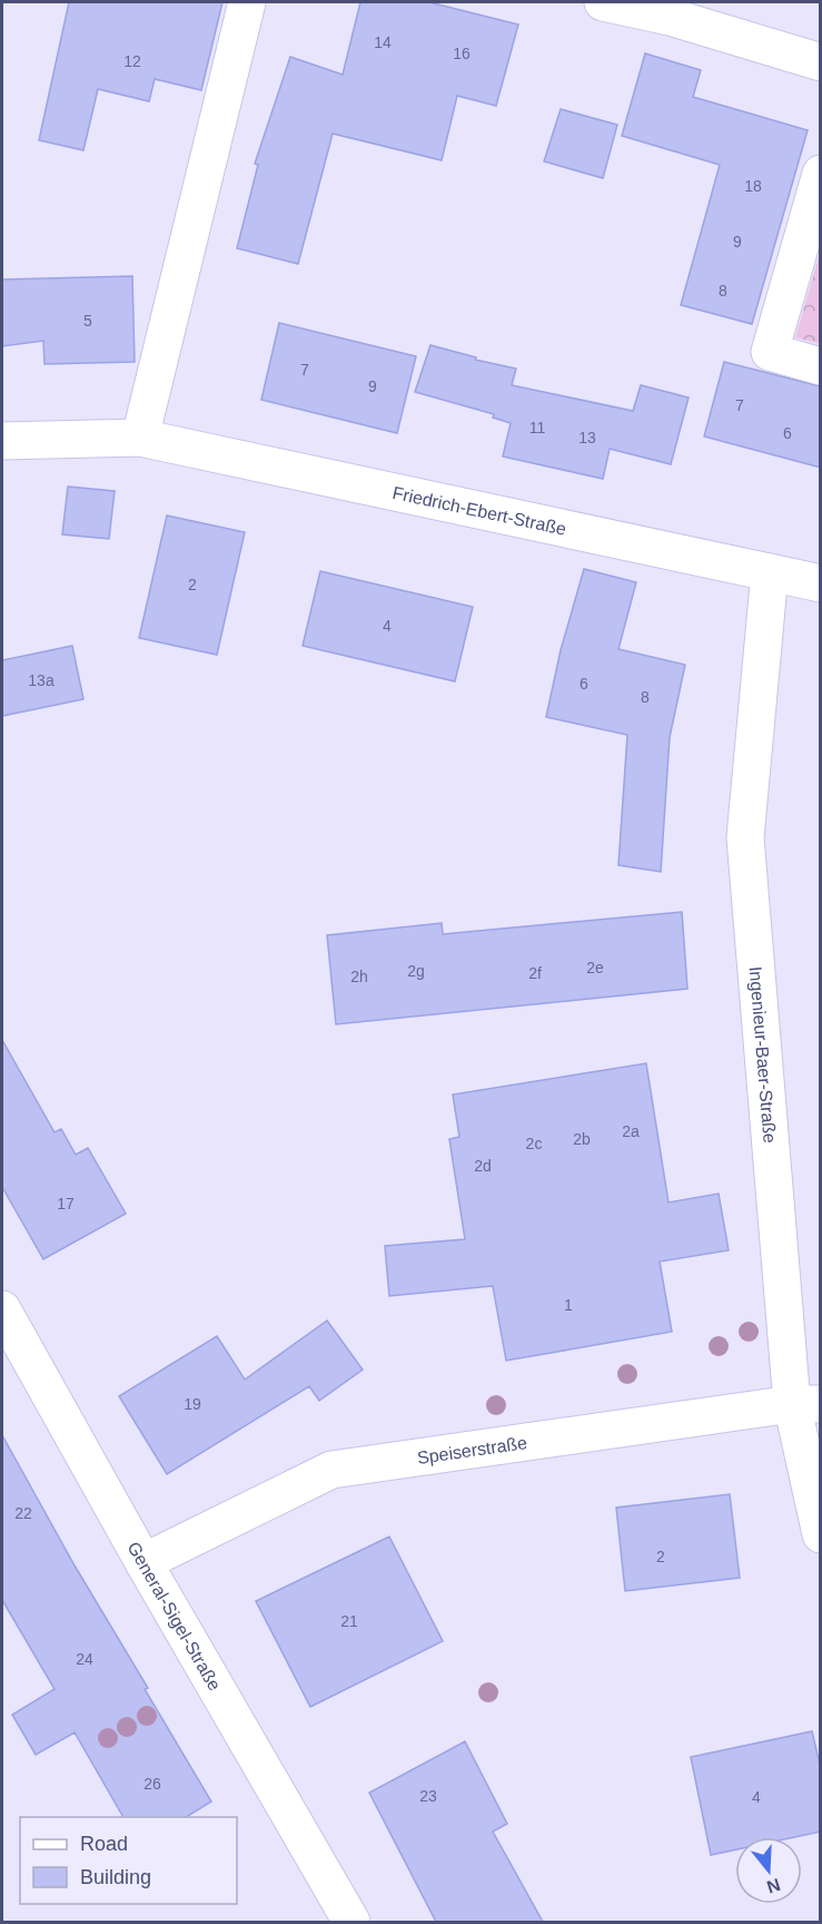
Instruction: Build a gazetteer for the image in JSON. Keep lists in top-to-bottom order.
{
  "streets": {
    "street": [
      "Friedrich-Ebert-Straße",
      "Ingenieur-Baer-Straße",
      "Speiserstraße",
      "General-Sigel-Straße"
    ]
  },
  "crossings": [
    ["Friedrich-Ebert-Straße", "Ingenieur-Baer-Straße"],
    ["Ingenieur-Baer-Straße", "Speiserstraße"],
    ["Speiserstraße", "General-Sigel-Straße"]
  ],
  "house_numbers": [
    "14",
    "16",
    "12",
    "18",
    "9",
    "8",
    "5",
    "7",
    "9",
    "7",
    "11",
    "6",
    "13",
    "2",
    "4",
    "13a",
    "6",
    "8",
    "2e",
    "2g",
    "2f",
    "2h",
    "2a",
    "2b",
    "2c",
    "2d",
    "17",
    "1",
    "19",
    "22",
    "2",
    "21",
    "24",
    "26",
    "23",
    "4"
  ],
  "legend": ["Road", "Building"],
  "north": "bottom"
}
